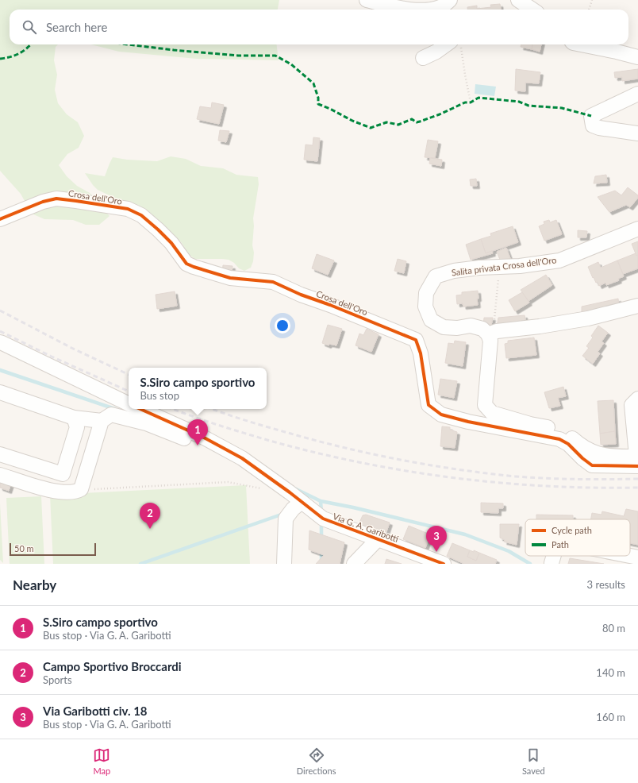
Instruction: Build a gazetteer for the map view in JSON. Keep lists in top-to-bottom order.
{
  "streets": {
    "street": ["Crosa dell'Oro", "Salita privata Crosa dell'Oro", "Via G. A. Garibotti"]
  },
  "legend": ["Cycle path", "Path"],
  "scale_bar": "50 m",
  "page": {
    "search": "Search here",
    "popup": ["S.Siro campo sportivo", "Bus stop"],
    "pins": ["1", "2", "3"],
    "scale": "50 m",
    "heading": ["Nearby", "3 results"],
    "list": [
      {
        "mark": "1",
        "name": "S.Siro campo sportivo",
        "note": "Bus stop · Via G. A. Garibotti",
        "value": "80 m"
      },
      {
        "mark": "2",
        "name": "Campo Sportivo Broccardi",
        "note": "Sports",
        "value": "140 m"
      },
      {
        "mark": "3",
        "name": "Via Garibotti civ. 18",
        "note": "Bus stop · Via G. A. Garibotti",
        "value": "160 m"
      }
    ],
    "nav": ["Map", "Directions", "Saved"]
  }
}
